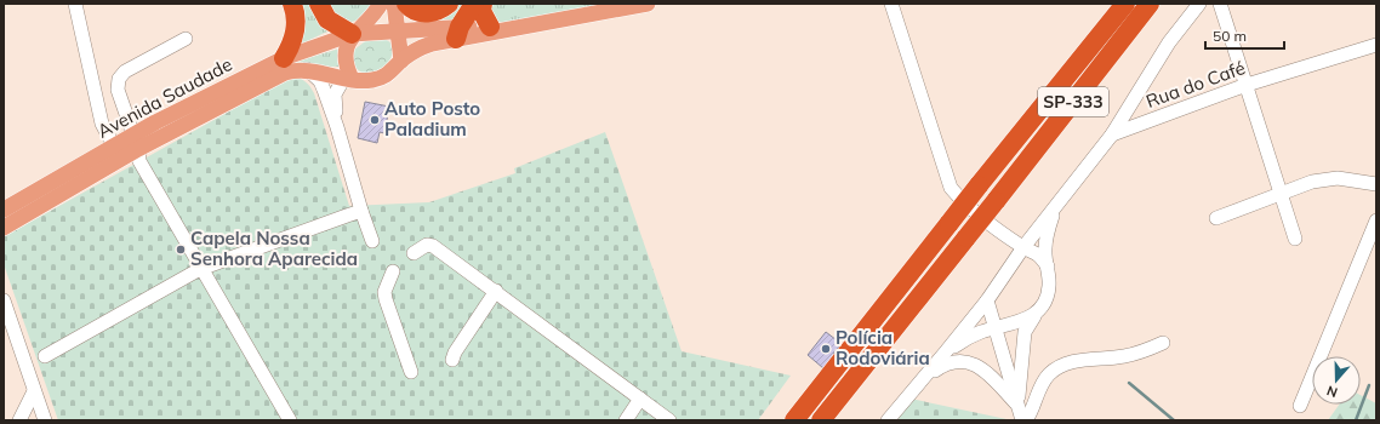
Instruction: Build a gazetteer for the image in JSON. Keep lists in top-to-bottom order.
{
  "streets": {
    "highway": ["SP-333"],
    "main road": ["Avenida Saudade"],
    "street": ["Rua do Café"]
  },
  "places": ["Auto Posto Paladium", "Capela Nossa Senhora Aparecida", "Polícia Rodoviária"],
  "scale_bar": "50 m",
  "north": "bottom"
}
